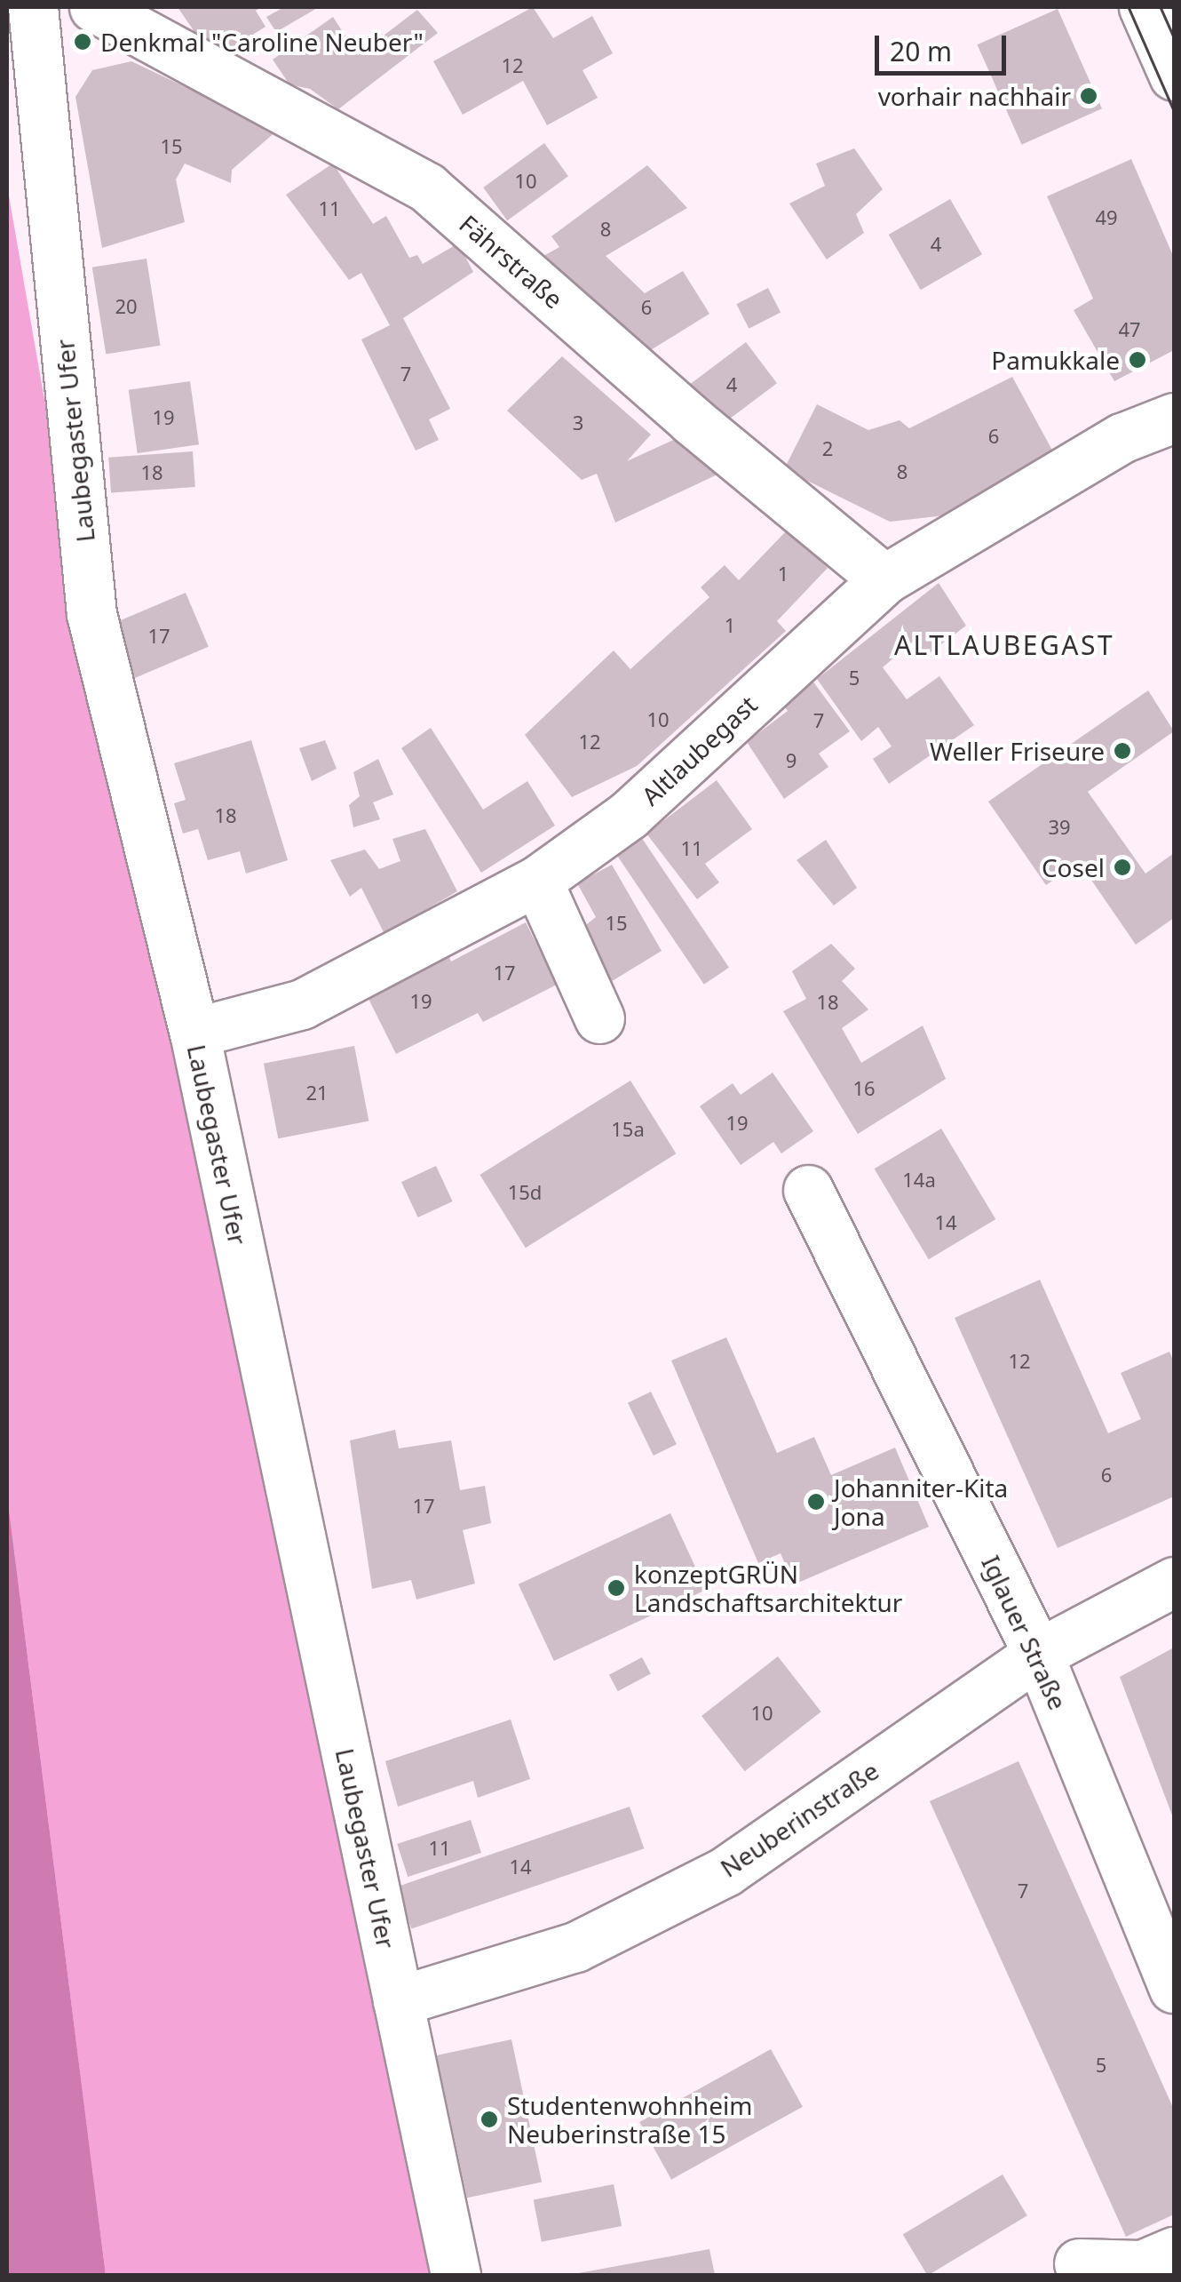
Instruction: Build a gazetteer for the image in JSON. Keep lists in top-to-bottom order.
{
  "streets": {
    "street": [
      "Fährstraße",
      "Laubegaster Ufer",
      "Altlaubegast",
      "Iglauer Straße",
      "Neuberinstraße"
    ]
  },
  "crossings": [
    ["Fährstraße", "Altlaubegast"],
    ["Laubegaster Ufer", "Altlaubegast"],
    ["Laubegaster Ufer", "Neuberinstraße"],
    ["Iglauer Straße", "Neuberinstraße"]
  ],
  "districts": ["ALTLAUBEGAST"],
  "places": [
    "Denkmal \"Caroline Neuber\"",
    "vorhair nachhair",
    "Pamukkale",
    "Weller Friseure",
    "Cosel",
    "Johanniter-Kita Jona",
    "konzeptGRÜN Landschaftsarchitektur",
    "Studentenwohnheim Neuberinstraße 15"
  ],
  "house_numbers": [
    "12",
    "15",
    "10",
    "11",
    "49",
    "8",
    "4",
    "20",
    "6",
    "47",
    "7",
    "4",
    "19",
    "3",
    "6",
    "2",
    "8",
    "18",
    "1",
    "1",
    "17",
    "5",
    "10",
    "7",
    "12",
    "9",
    "18",
    "39",
    "11",
    "15",
    "17",
    "19",
    "18",
    "16",
    "21",
    "19",
    "15a",
    "14a",
    "15d",
    "14",
    "12",
    "6",
    "17",
    "10",
    "11",
    "14",
    "7",
    "5"
  ],
  "scale_bar": "20 m"
}
